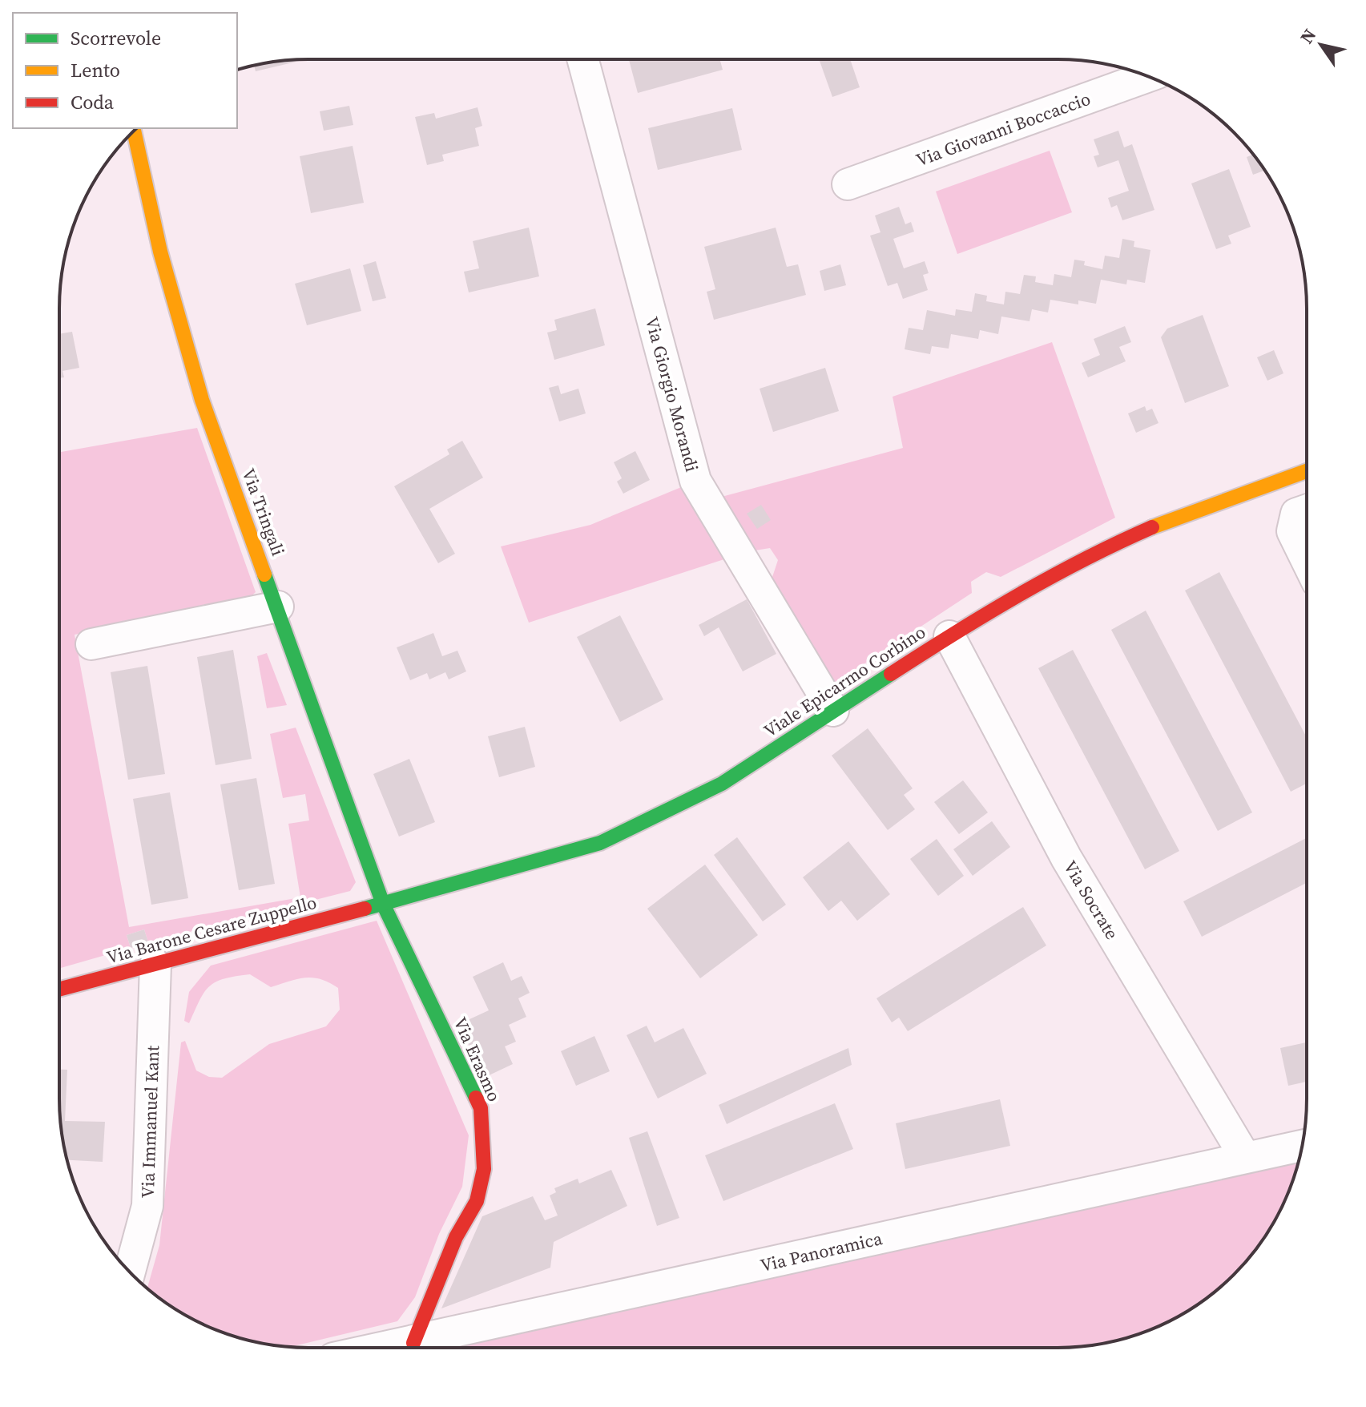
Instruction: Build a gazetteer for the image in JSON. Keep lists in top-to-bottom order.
{
  "streets": {
    "main road": [
      "Via Tringali",
      "Viale Epicarmo Corbino",
      "Via Barone Cesare Zuppello",
      "Via Erasmo"
    ],
    "street": [
      "Via Giovanni Boccaccio",
      "Via Giorgio Morandi",
      "Via Socrate",
      "Via Immanuel Kant",
      "Via Panoramica"
    ]
  },
  "crossings": [
    ["Via Giorgio Morandi", "Viale Epicarmo Corbino"],
    ["Via Tringali", "Viale Epicarmo Corbino"],
    ["Via Tringali", "Via Barone Cesare Zuppello"],
    ["Via Tringali", "Via Erasmo"],
    ["Viale Epicarmo Corbino", "Via Socrate"],
    ["Viale Epicarmo Corbino", "Via Barone Cesare Zuppello"],
    ["Viale Epicarmo Corbino", "Via Erasmo"],
    ["Via Socrate", "Via Panoramica"],
    ["Via Barone Cesare Zuppello", "Via Erasmo"],
    ["Via Barone Cesare Zuppello", "Via Immanuel Kant"],
    ["Via Erasmo", "Via Panoramica"]
  ],
  "legend": ["Scorrevole", "Lento", "Coda"],
  "north": "top left"
}
